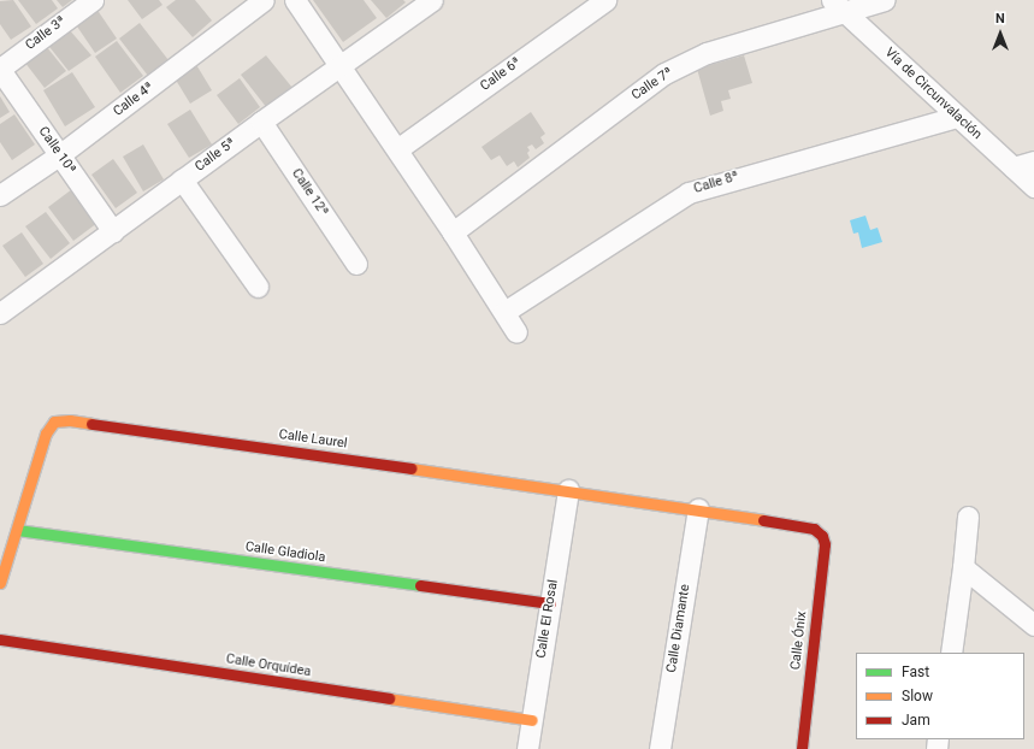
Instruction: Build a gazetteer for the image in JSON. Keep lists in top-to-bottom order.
{
  "streets": {
    "street": [
      "Calle 3ª",
      "Calle 6ª",
      "Calle 7ª",
      "Vía de Circunvalación",
      "Calle 4ª",
      "Calle 10ª",
      "Calle 5ª",
      "Calle 8ª",
      "Calle 12ª",
      "Calle Laurel",
      "Calle Gladiola",
      "Calle El Rosal",
      "Calle Diamante",
      "Calle Ónix",
      "Calle Orquídea"
    ]
  },
  "crossings": [
    ["Calle 3ª", "Calle 10ª"],
    ["Calle 7ª", "Vía de Circunvalación"],
    ["Vía de Circunvalación", "Calle 8ª"],
    ["Calle 4ª", "Calle 10ª"],
    ["Calle 10ª", "Calle 5ª"],
    ["Calle 5ª", "Calle 12ª"],
    ["Calle Laurel", "Calle Gladiola"],
    ["Calle Laurel", "Calle El Rosal"],
    ["Calle Laurel", "Calle Diamante"],
    ["Calle Laurel", "Calle Ónix"],
    ["Calle Gladiola", "Calle El Rosal"],
    ["Calle El Rosal", "Calle Orquídea"]
  ],
  "legend": ["Fast", "Slow", "Jam"],
  "north": "top"
}
